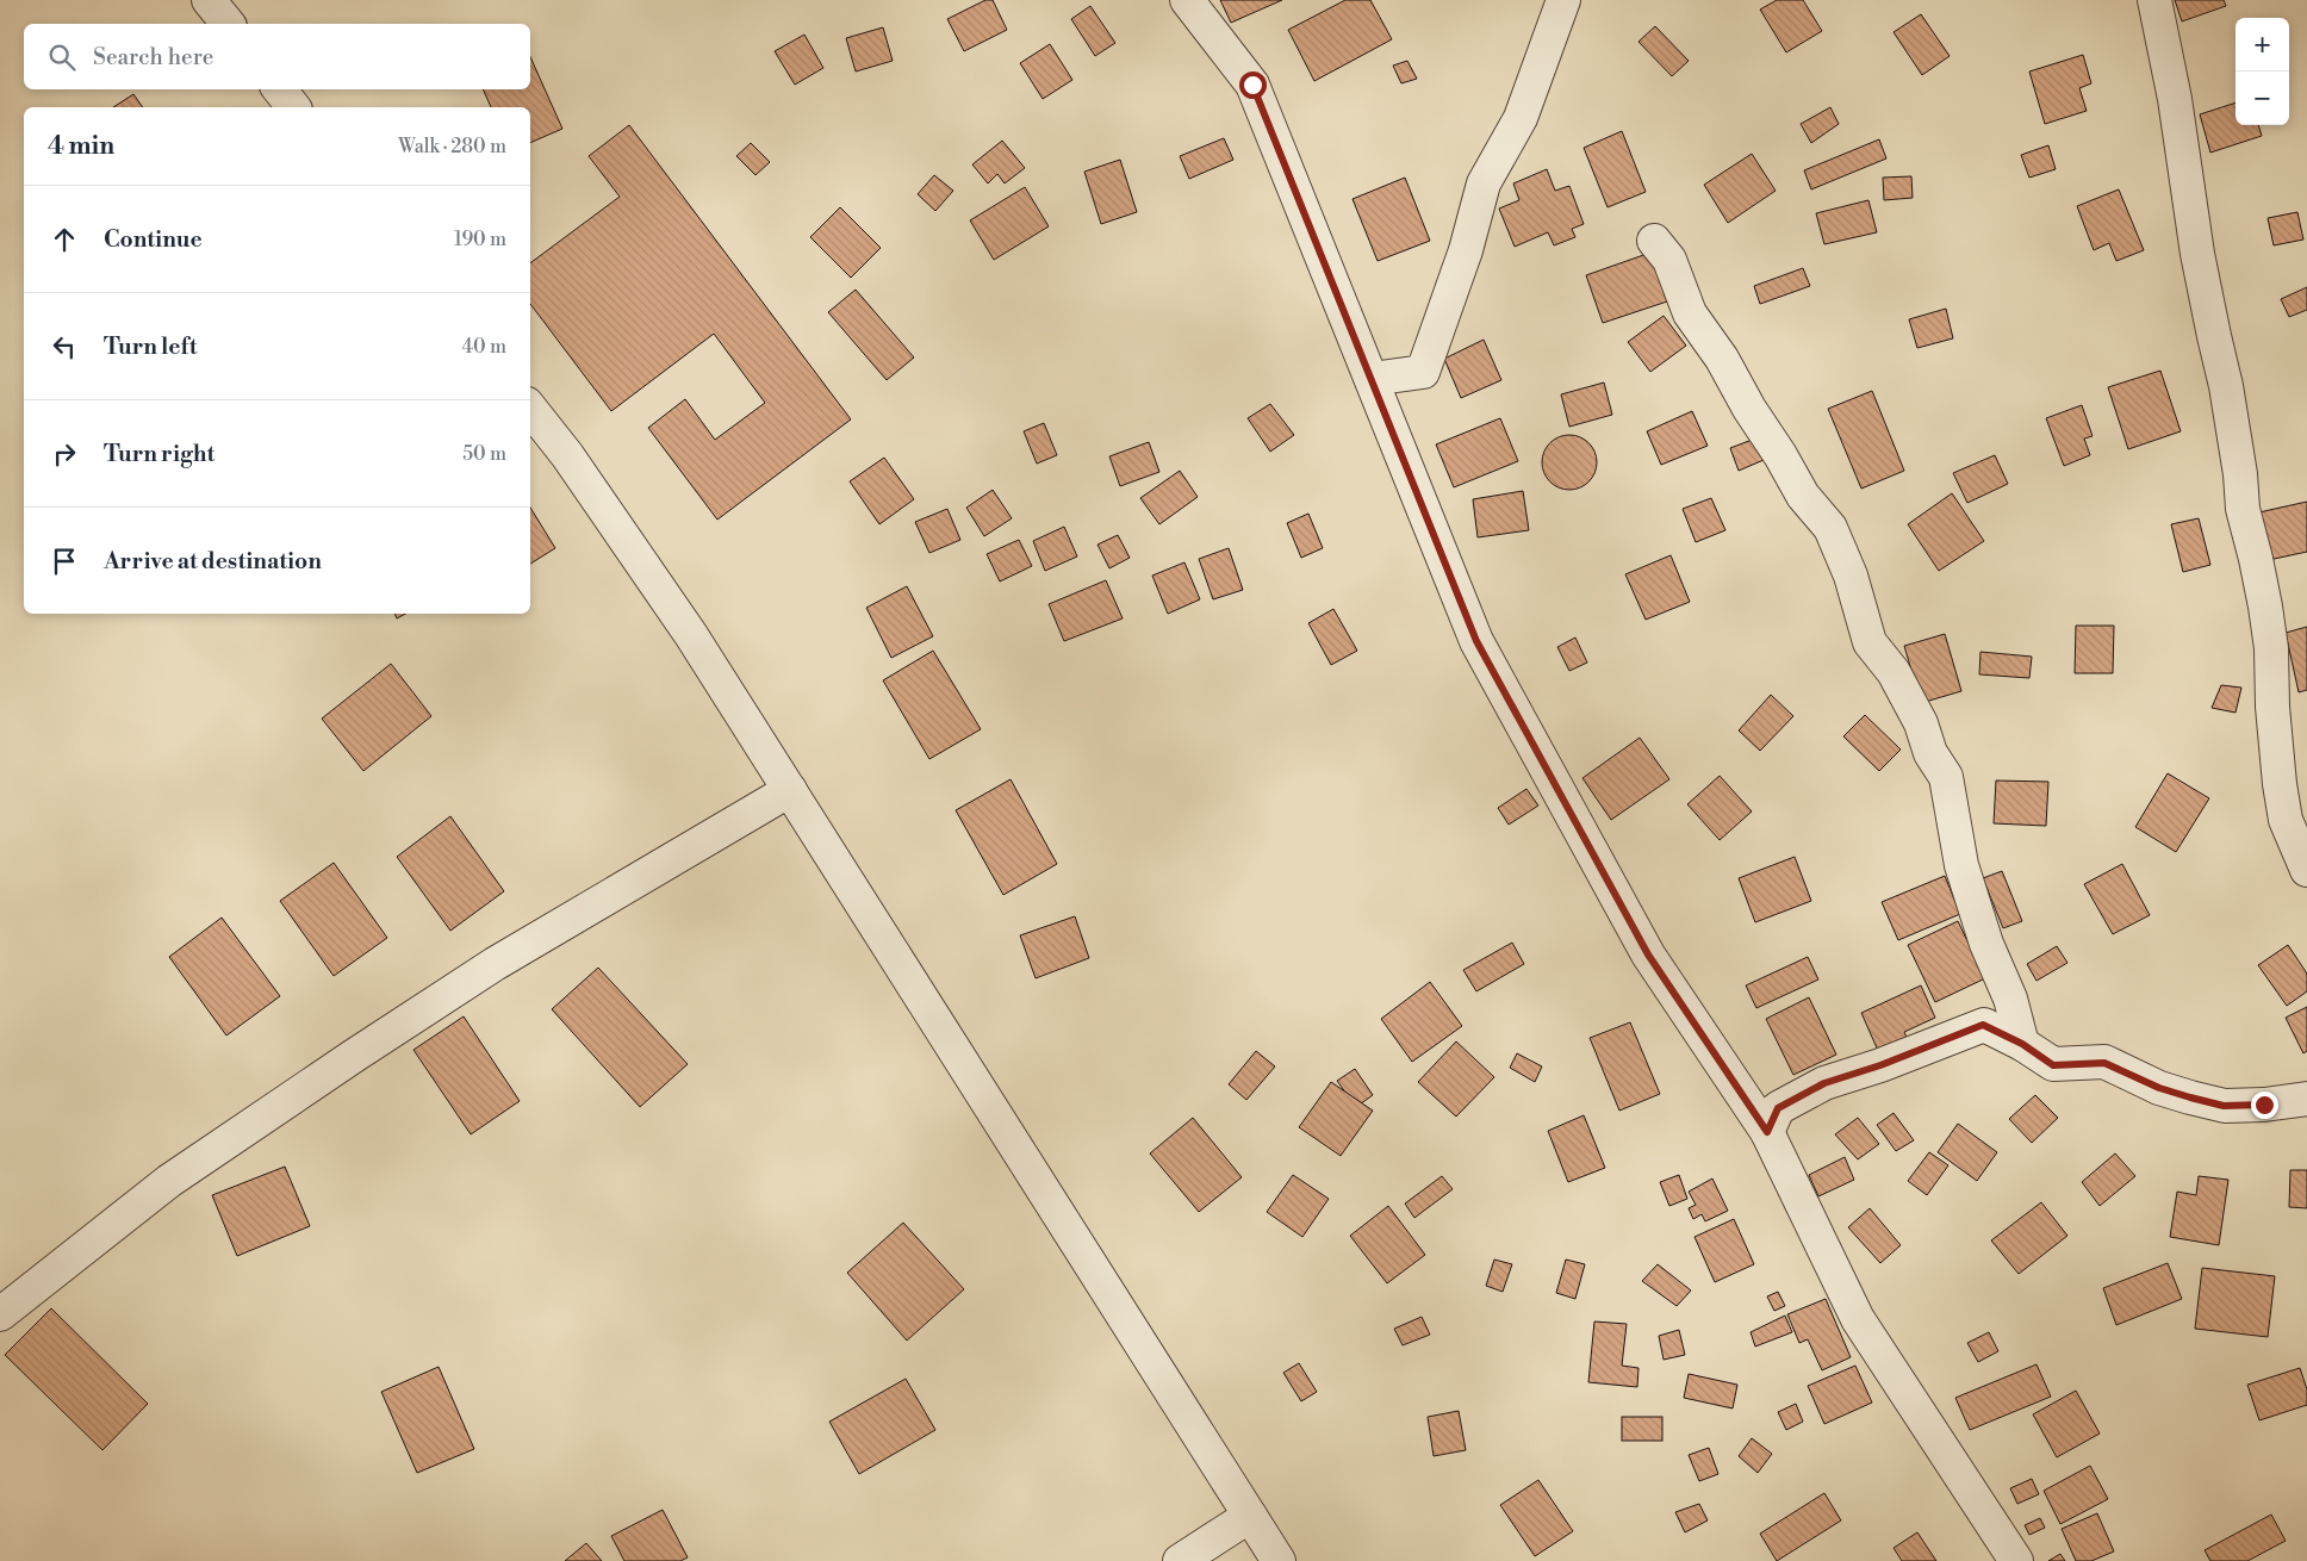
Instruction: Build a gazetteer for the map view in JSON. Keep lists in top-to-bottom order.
{
  "page": {
    "map_buttons": ["+", "−"],
    "search": "Search here",
    "heading": ["4 min", "Walk · 280 m"],
    "list": [
      ["Continue", "190 m"],
      ["Turn left", "40 m"],
      ["Turn right", "50 m"],
      "Arrive at destination"
    ]
  }
}
